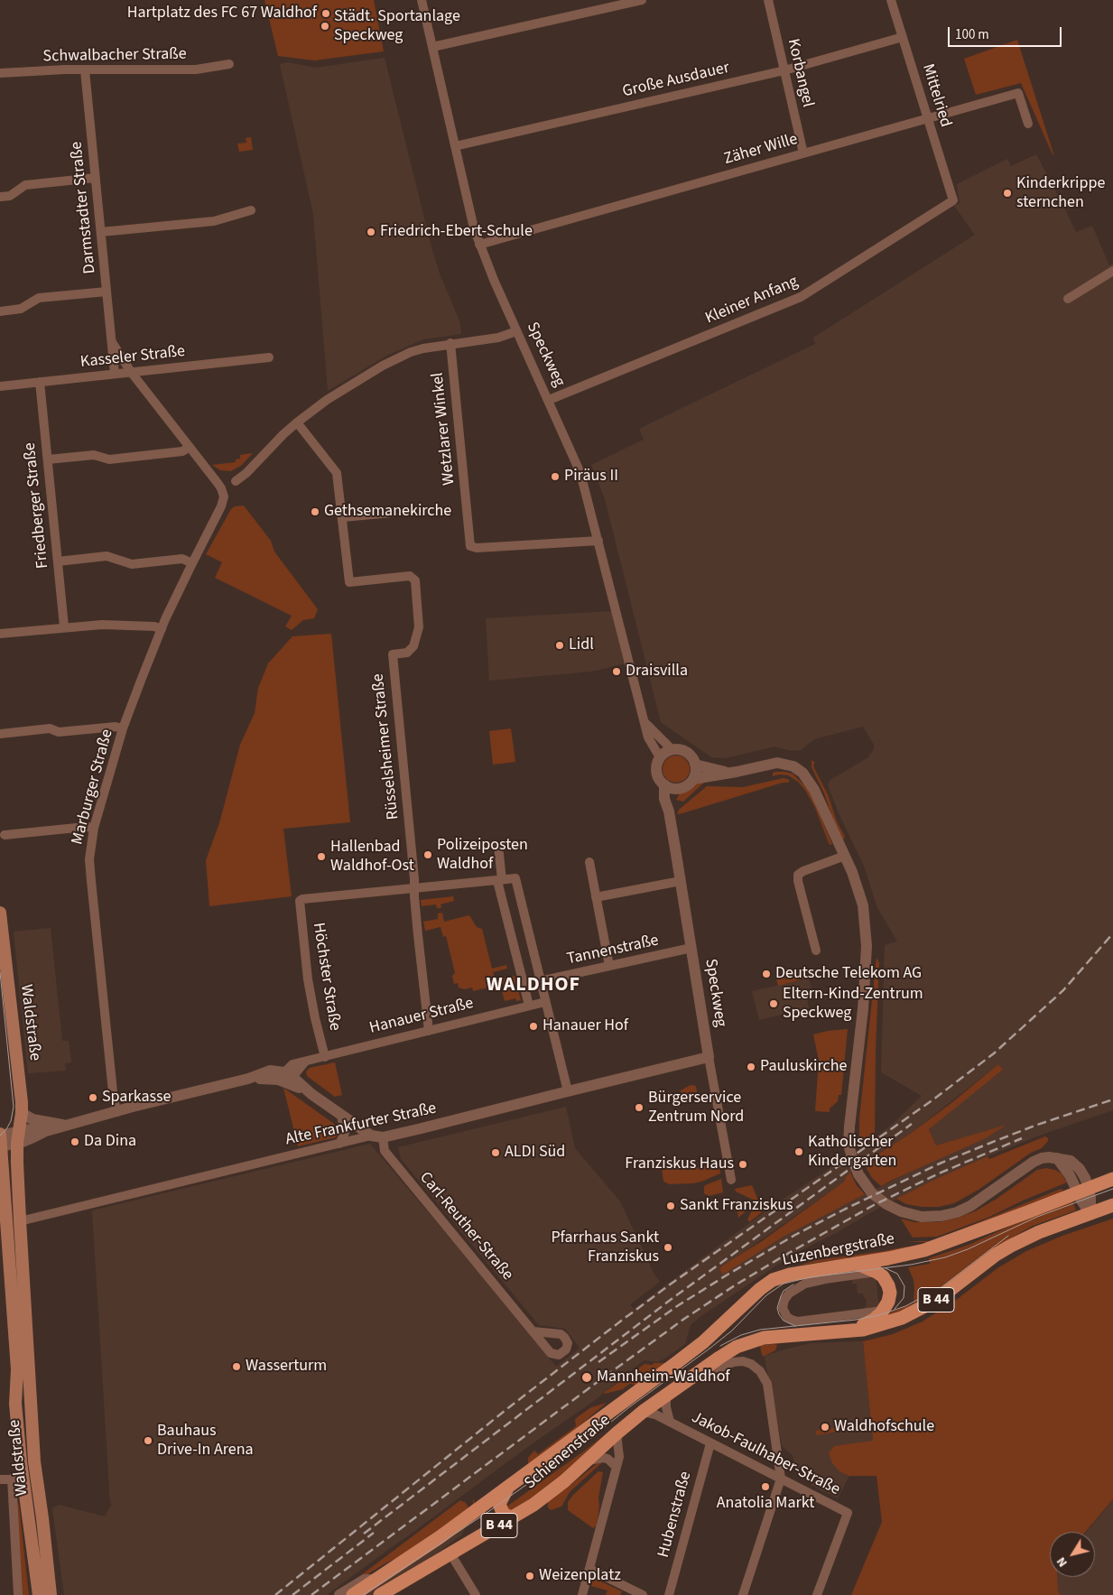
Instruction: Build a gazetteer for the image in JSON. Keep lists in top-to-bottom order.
{
  "streets": {
    "main road": [
      "Waldstraße",
      "Luzenbergstraße",
      "B 44",
      "Schienenstraße"
    ],
    "street": [
      "Schwalbacher Straße",
      "Korbangel",
      "Große Ausdauer",
      "Mittelried",
      "Zäher Wille",
      "Darmstadter Straße",
      "Kleiner Anfang",
      "Speckweg",
      "Kasseler Straße",
      "Wetzlarer Winkel",
      "Friedberger Straße",
      "Rüsselsheimer Straße",
      "Marburger Straße",
      "Tannenstraße",
      "Höchster Straße",
      "Hanauer Straße",
      "Alte Frankfurter Straße",
      "Carl-Reuther-Straße",
      "Jakob-Faulhaber-Straße",
      "Hubenstraße"
    ]
  },
  "crossings": [
    ["Schwalbacher Straße", "Darmstadter Straße"],
    ["Korbangel", "Große Ausdauer"],
    ["Korbangel", "Zäher Wille"],
    ["Große Ausdauer", "Mittelried"],
    ["Große Ausdauer", "Speckweg"],
    ["Mittelried", "Zäher Wille"],
    ["Mittelried", "Kleiner Anfang"],
    ["Zäher Wille", "Speckweg"],
    ["Darmstadter Straße", "Kasseler Straße"],
    ["Darmstadter Straße", "Marburger Straße"],
    ["Kleiner Anfang", "Speckweg"],
    ["Speckweg", "Wetzlarer Winkel"],
    ["Speckweg", "Tannenstraße"],
    ["Speckweg", "Alte Frankfurter Straße"],
    ["Kasseler Straße", "Friedberger Straße"],
    ["Rüsselsheimer Straße", "Höchster Straße"],
    ["Rüsselsheimer Straße", "Hanauer Straße"],
    ["Höchster Straße", "Hanauer Straße"],
    ["Waldstraße", "Alte Frankfurter Straße"],
    ["Alte Frankfurter Straße", "Carl-Reuther-Straße"],
    ["Luzenbergstraße", "Schienenstraße"],
    ["B 44", "Schienenstraße"],
    ["Schienenstraße", "Jakob-Faulhaber-Straße"],
    ["Jakob-Faulhaber-Straße", "Hubenstraße"]
  ],
  "districts": ["WALDHOF"],
  "places": [
    "Hartplatz des FC 67 Waldhof",
    "Städt. Sportanlage Speckweg",
    "Kinderkrippe sternchen",
    "Friedrich-Ebert-Schule",
    "Piräus II",
    "Gethsemanekirche",
    "Lidl",
    "Draisvilla",
    "Polizeiposten Waldhof",
    "Hallenbad Waldhof-Ost",
    "Deutsche Telekom AG",
    "Eltern-Kind-Zentrum Speckweg",
    "Hanauer Hof",
    "Pauluskirche",
    "Sparkasse",
    "Bürgerservice Zentrum Nord",
    "Da Dina",
    "Katholischer Kindergarten",
    "ALDI Süd",
    "Franziskus Haus",
    "Sankt Franziskus",
    "Pfarrhaus Sankt Franziskus",
    "Wasserturm",
    "Mannheim-Waldhof",
    "Waldhofschule",
    "Bauhaus Drive-In Arena",
    "Anatolia Markt",
    "Weizenplatz"
  ],
  "scale_bar": "100 m",
  "north": "bottom left"
}
